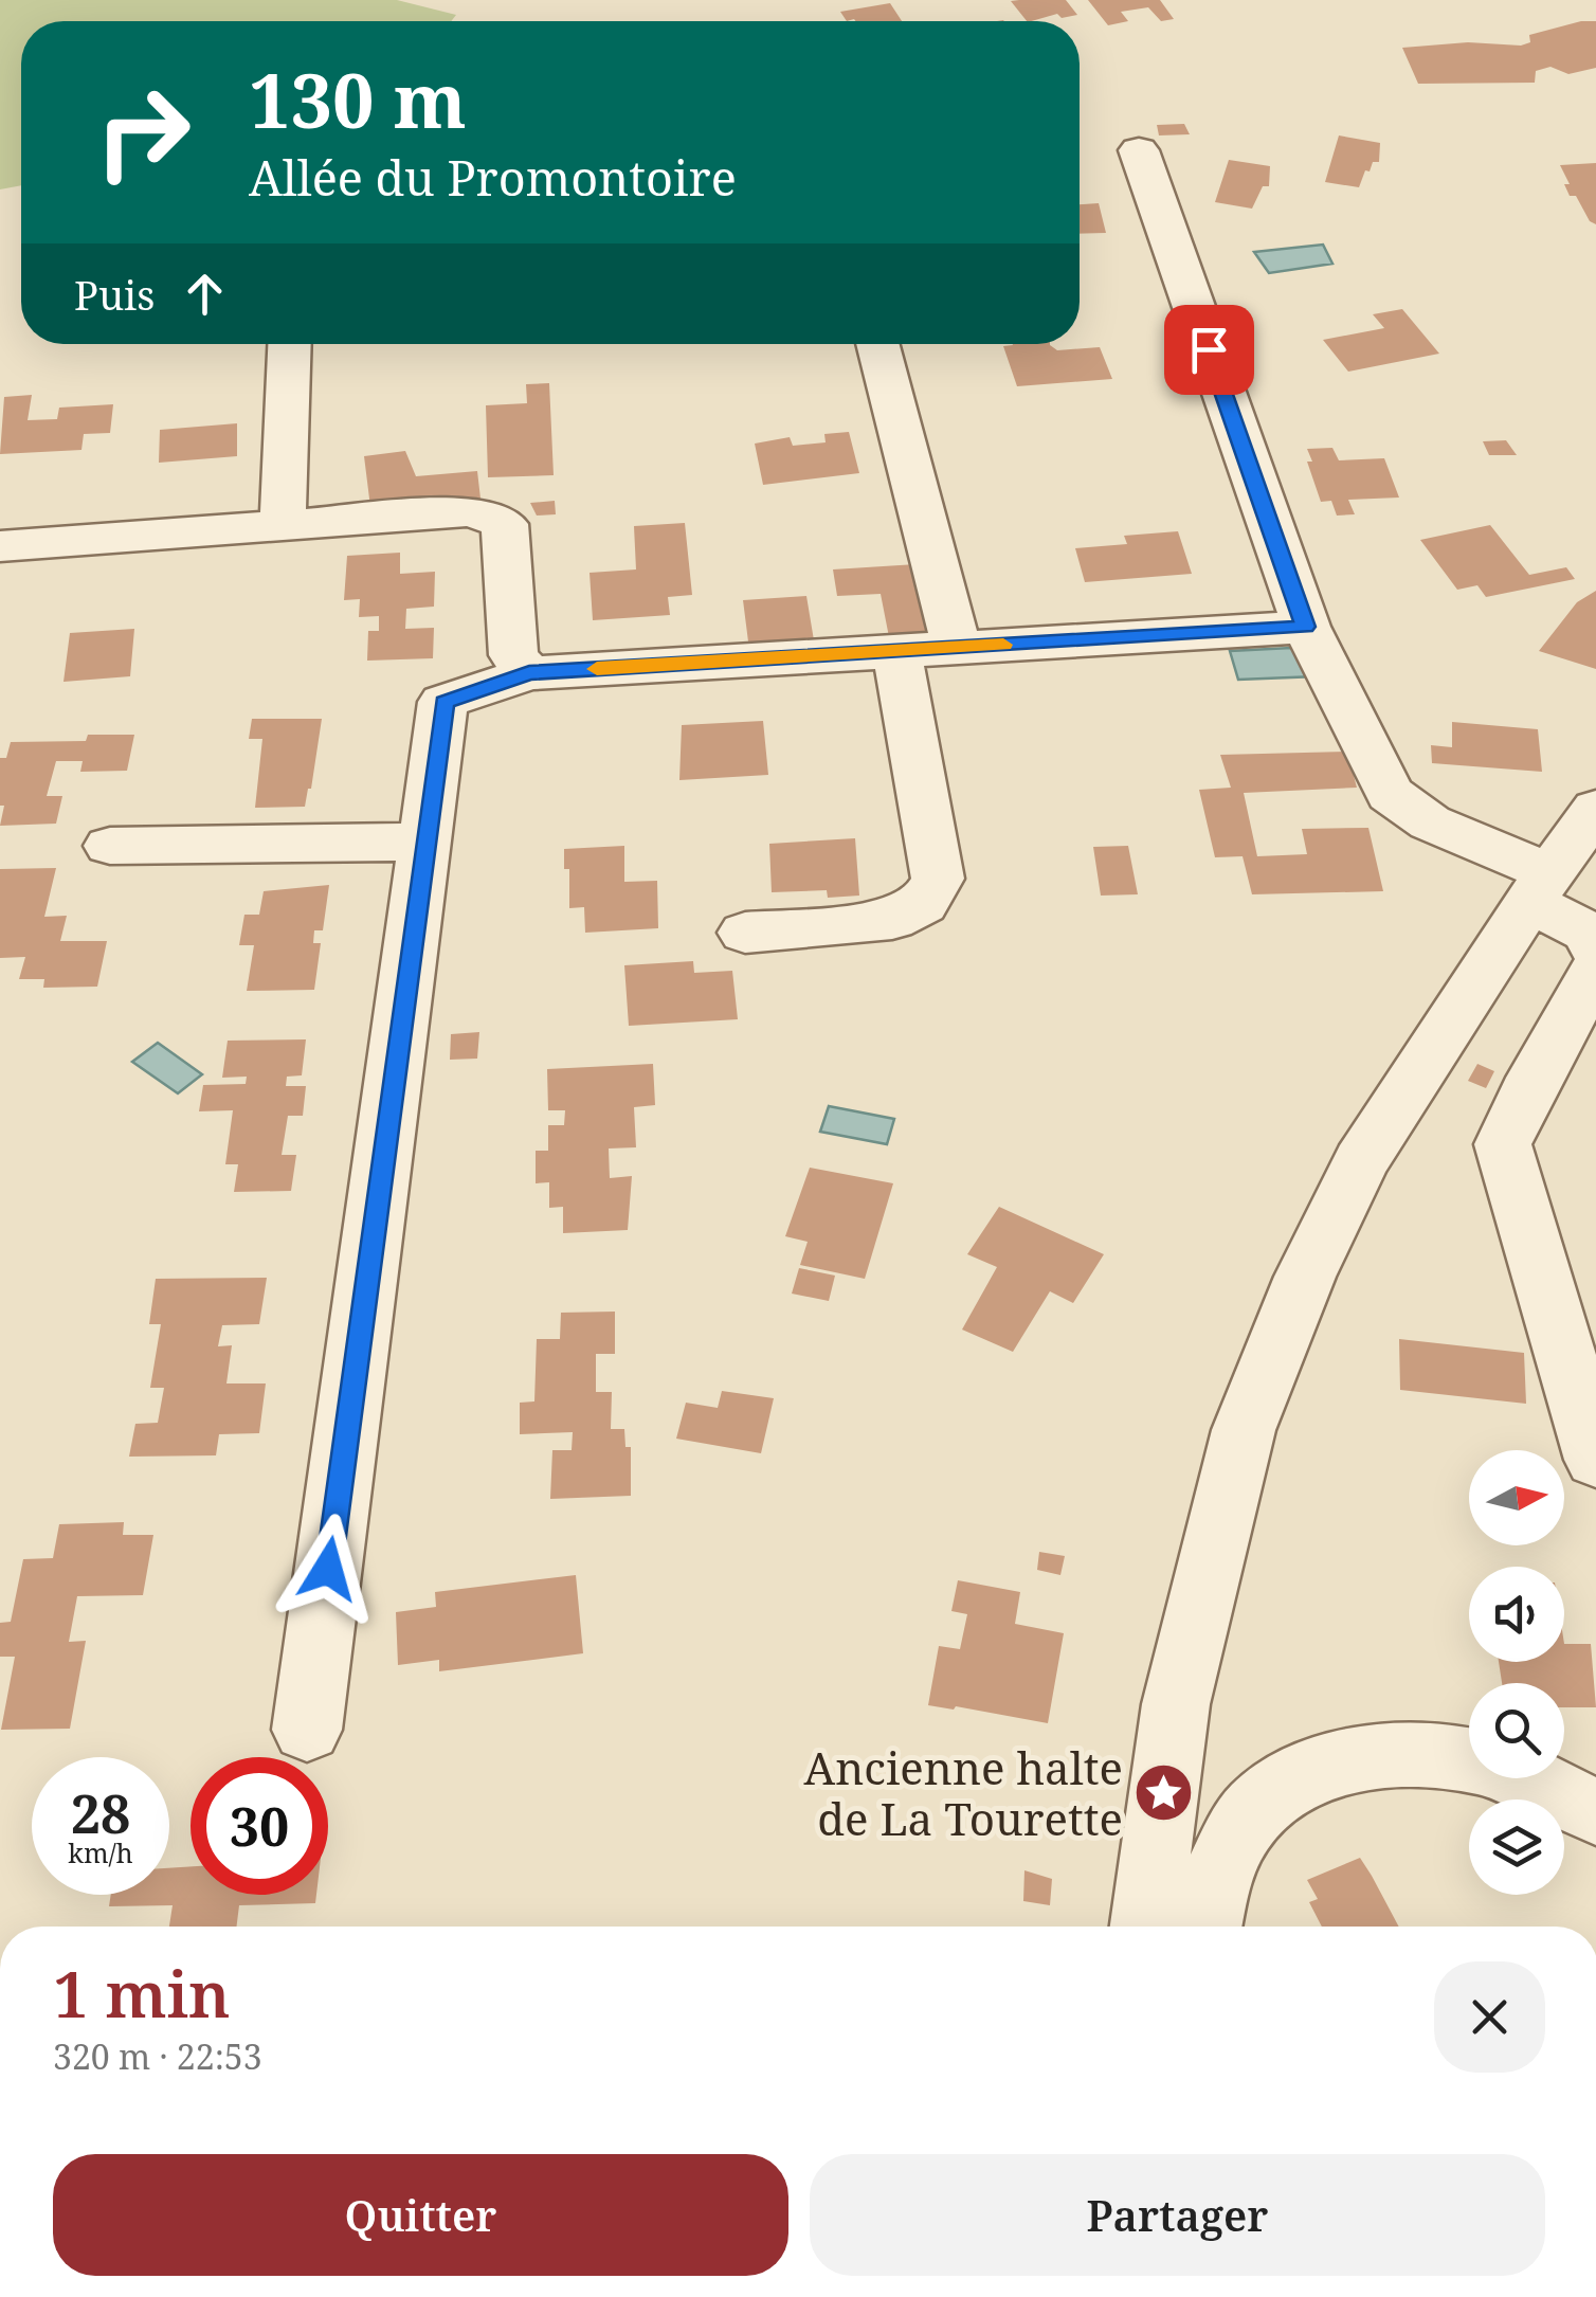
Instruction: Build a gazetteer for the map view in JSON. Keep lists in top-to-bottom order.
{
  "places": {
    "place": ["Ancienne halte de La Tourette"]
  },
  "north": "right",
  "page": {
    "turn": ["130 m", "Allée du Promontoire"],
    "then": "Puis",
    "speed": "28 km/h",
    "limit": "30",
    "heading": ["1 min", "320 m · 22:53"],
    "buttons": ["Quitter", "Partager"]
  }
}
